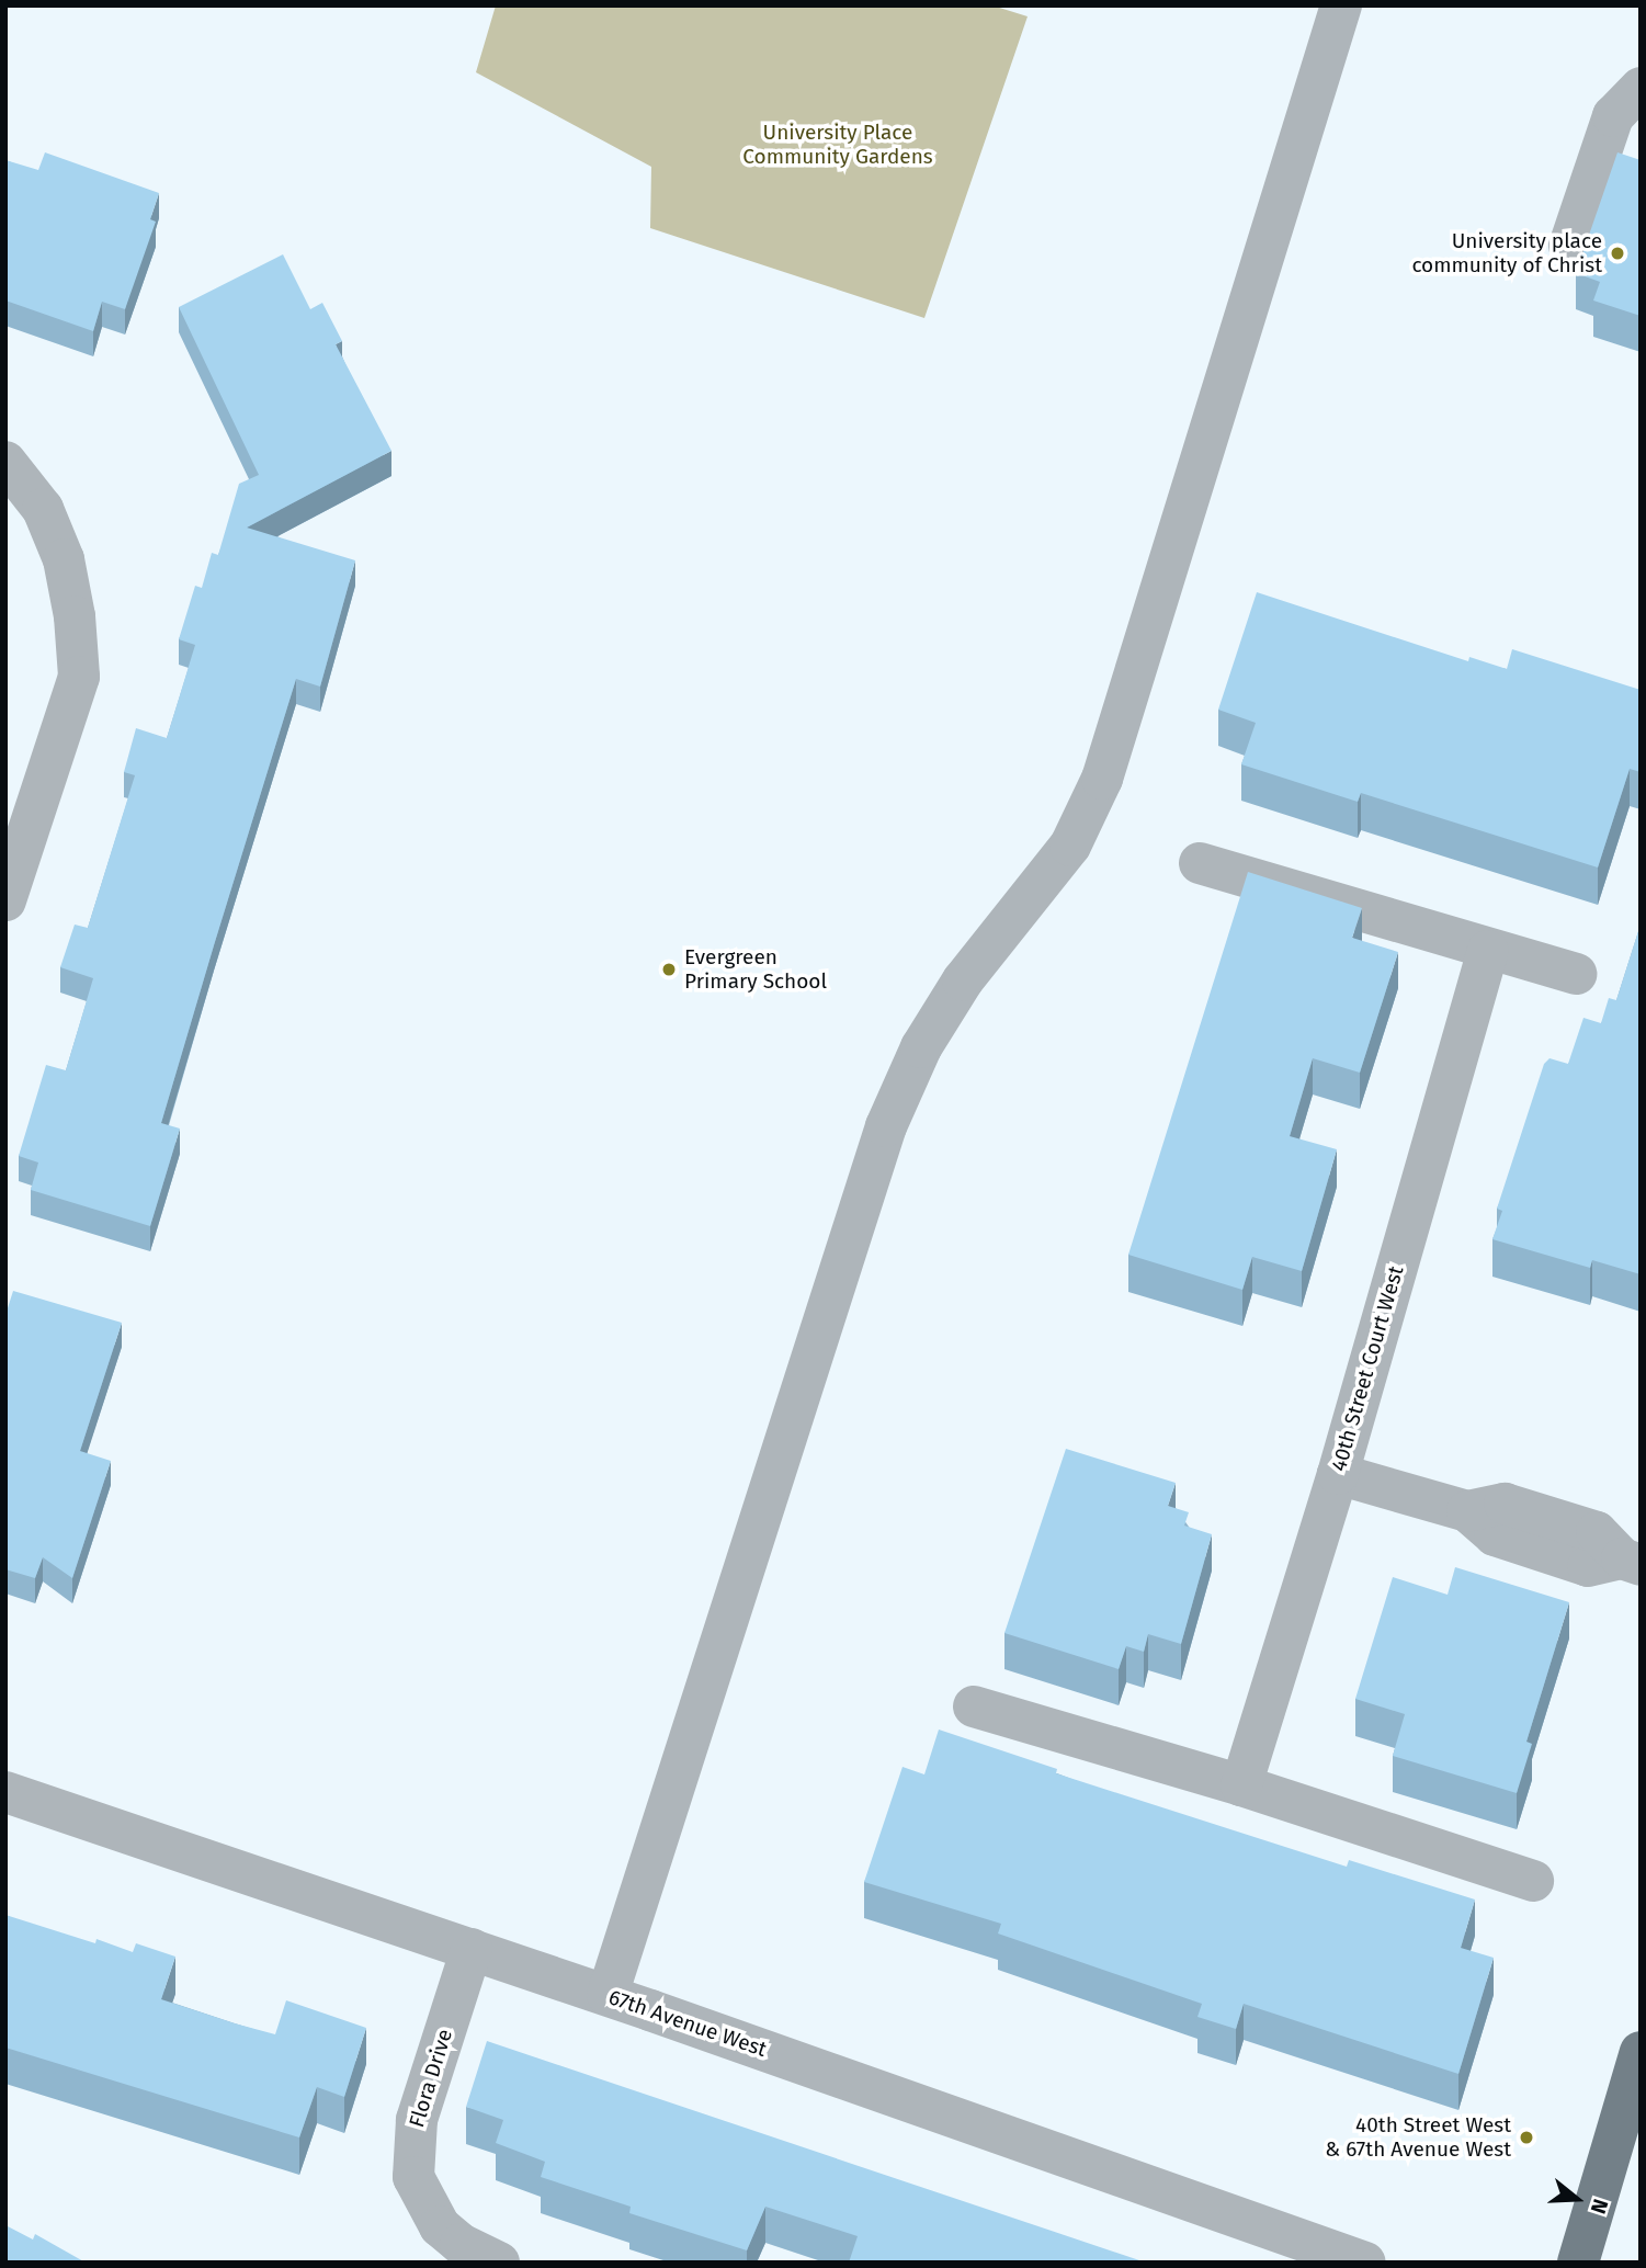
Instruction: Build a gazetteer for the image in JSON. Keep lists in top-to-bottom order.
{
  "streets": {
    "street": ["40th Street Court West", "67th Avenue West", "Flora Drive"]
  },
  "crossings": [
    ["67th Avenue West", "Flora Drive"]
  ],
  "parks": ["University Place Community Gardens"],
  "places": ["University place community of Christ", "Evergreen Primary School", "40th Street West & 67th Avenue West"],
  "north": "right"
}
